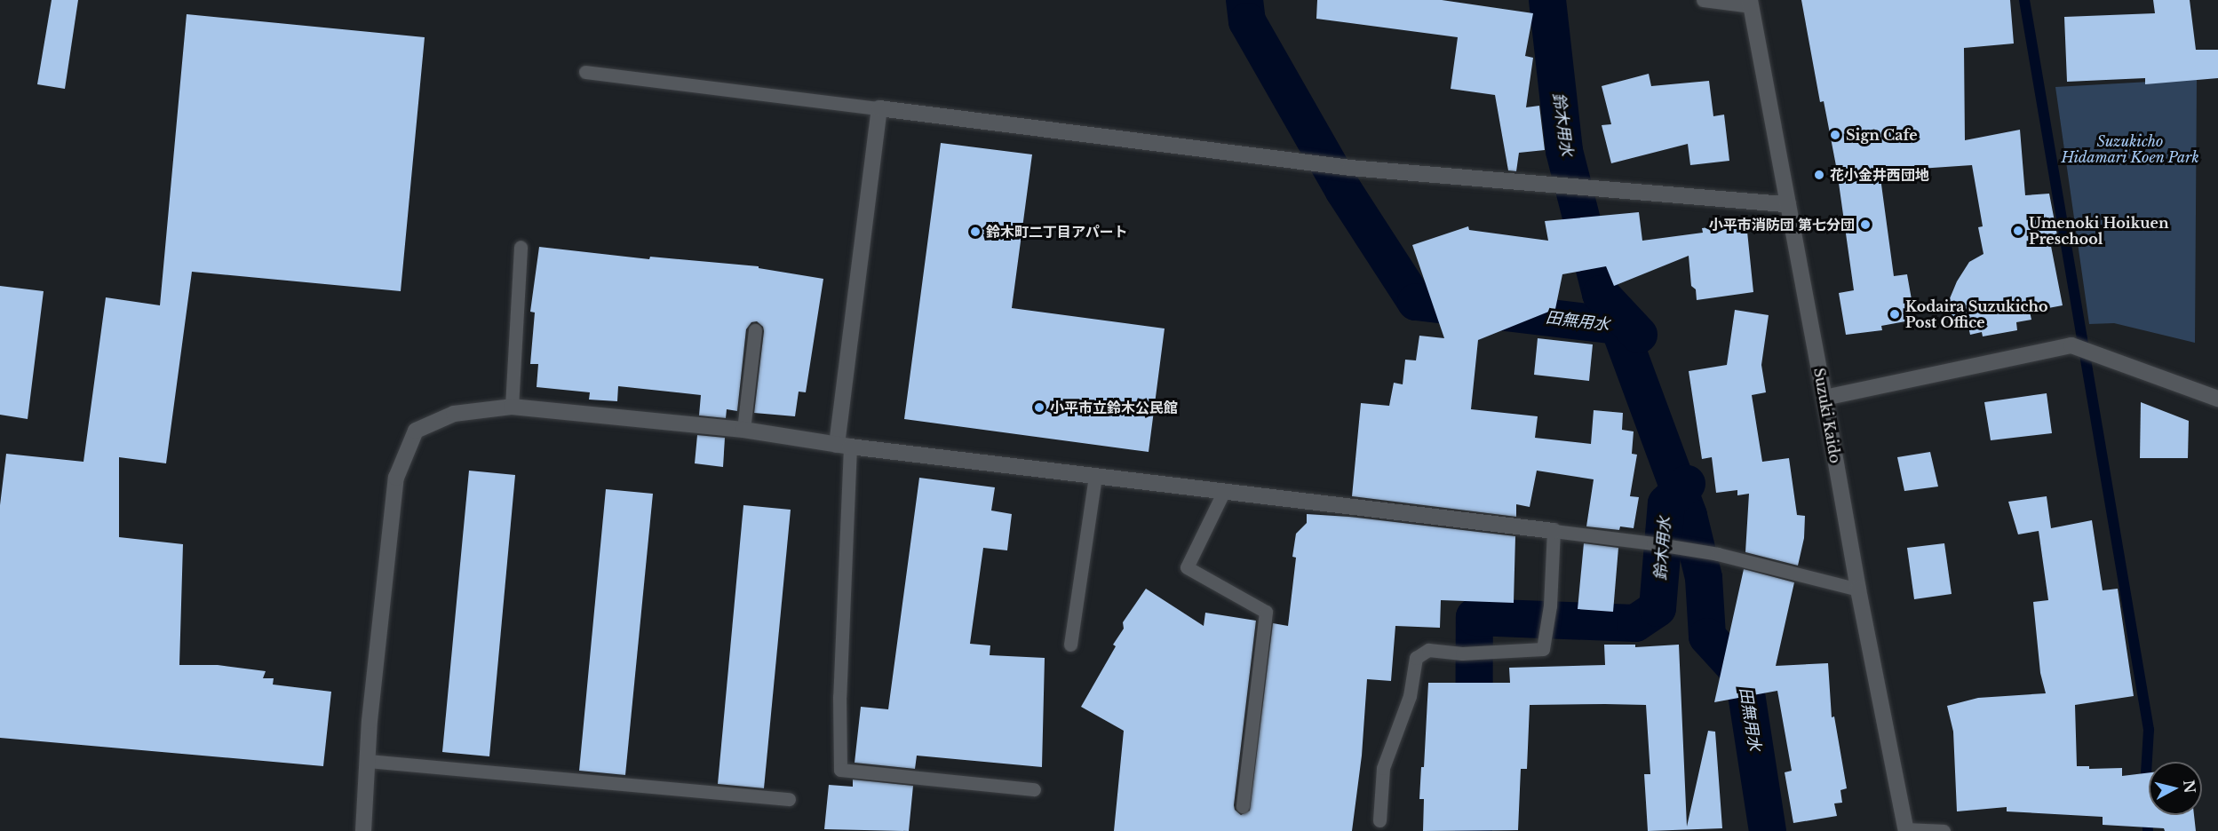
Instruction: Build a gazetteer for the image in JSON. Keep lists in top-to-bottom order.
{
  "streets": {
    "street": ["Suzuki Kaido"]
  },
  "water": ["鈴木用水", "田無用水"],
  "parks": ["Suzukicho Hidamari Koen Park"],
  "places": [
    "Sign Cafe",
    "花小金井西団地",
    "小平市消防団 第七分団",
    "Umenoki Hoikuen Preschool",
    "鈴木町二丁目アパート",
    "Kodaira Suzukicho Post Office",
    "小平市立鈴木公民館"
  ],
  "north": "right"
}
